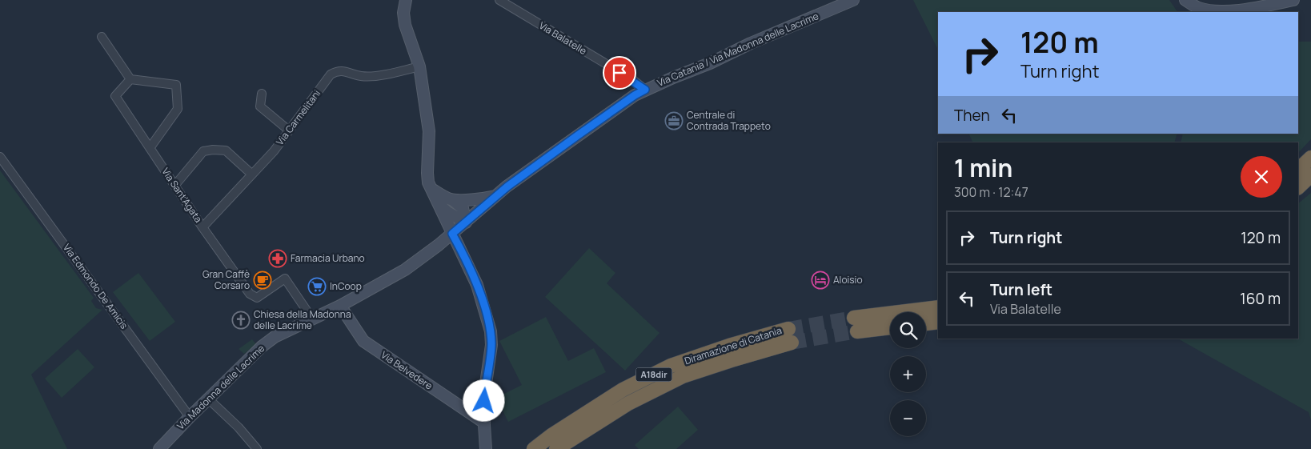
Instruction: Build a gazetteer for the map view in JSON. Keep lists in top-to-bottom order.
{
  "streets": {
    "highway": ["Diramazione di Catania", "A18dir"],
    "main road": ["Via Catania / Via Madonna delle Lacrime", "Via Belvedere", "Via Madonna delle Lacrime"],
    "street": [
      "Via Balatelle",
      "Via Carmelitani",
      "Via Sant'Agata",
      "Via Edmondo De Amicis"
    ]
  },
  "crossings": [
    ["Via Balatelle", "Via Catania / Via Madonna delle Lacrime"],
    ["Via Catania / Via Madonna delle Lacrime", "Via Madonna delle Lacrime"],
    ["Via Carmelitani", "Via Sant'Agata"],
    ["Via Sant'Agata", "Via Madonna delle Lacrime"],
    ["Via Edmondo De Amicis", "Via Madonna delle Lacrime"],
    ["Via Belvedere", "Via Madonna delle Lacrime"]
  ],
  "places": {
    "office": ["Centrale di Contrada Trappeto"],
    "pharmacy": ["Farmacia Urbano"],
    "cafe": ["Gran Caffè Corsaro"],
    "hotel": ["Aloisio"],
    "supermarket": ["InCoop"],
    "church": ["Chiesa della Madonna delle Lacrime"]
  },
  "page": {
    "turn": ["120 m", "Turn right"],
    "then": "Then",
    "heading": ["1 min", "300 m · 12:47"],
    "list": [
      {
        "name": "Turn right",
        "value": "120 m"
      },
      {
        "name": "Turn left",
        "note": "Via Balatelle",
        "value": "160 m"
      }
    ],
    "map_buttons": ["+", "−"]
  }
}
